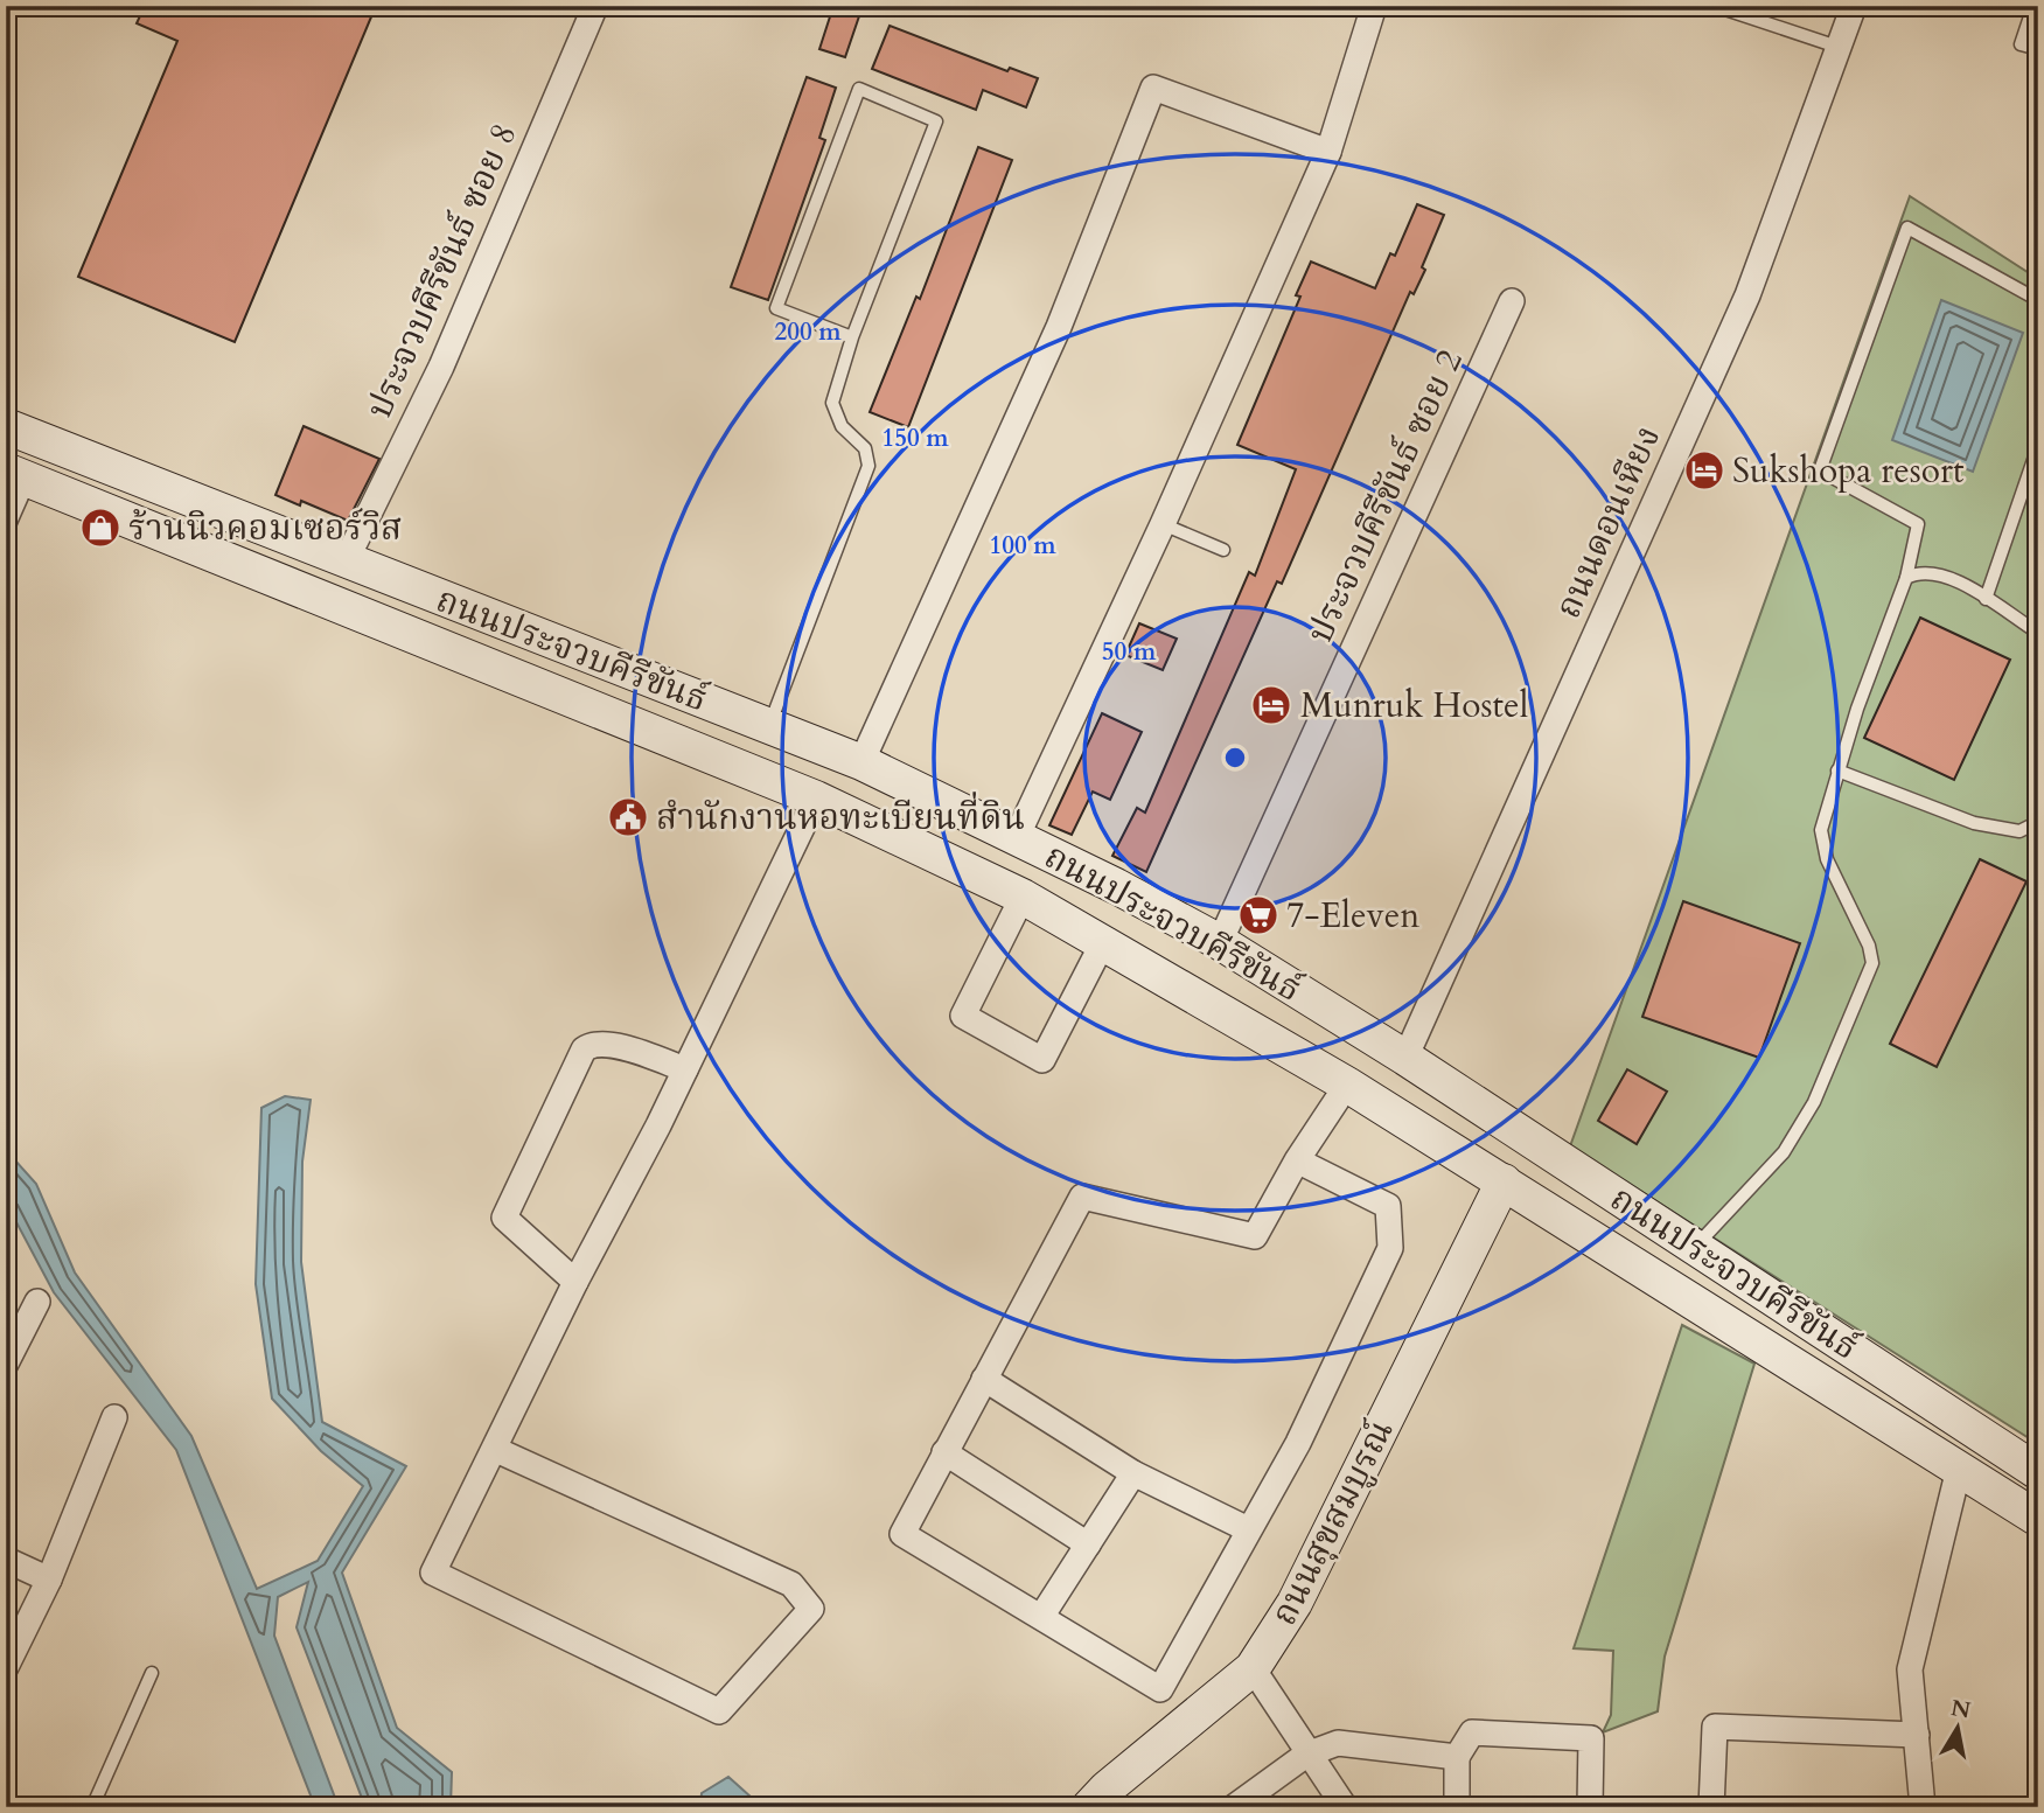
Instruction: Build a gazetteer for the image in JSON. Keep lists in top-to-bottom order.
{
  "streets": {
    "main road": ["ถนนประจวบคีรีขันธ์", "ถนนสุขสมบูรณ์"],
    "street": ["ประจวบคีรีขันธ์ ซอย 8", "ประจวบคีรีขันธ์ ซอย 2", "ถนนดอนเหียง"]
  },
  "crossings": [
    ["ประจวบคีรีขันธ์ ซอย 8", "ถนนประจวบคีรีขันธ์"],
    ["ประจวบคีรีขันธ์ ซอย 2", "ถนนประจวบคีรีขันธ์"],
    ["ถนนดอนเหียง", "ถนนประจวบคีรีขันธ์"],
    ["ถนนประจวบคีรีขันธ์", "ถนนสุขสมบูรณ์"]
  ],
  "places": {
    "hotel": ["Sukshopa resort", "Munruk Hostel"],
    "shop": ["ร้านนิวคอมเซอร์วิส"],
    "public building": ["สำนักงานหอทะเบียนที่ดิน"],
    "supermarket": ["7-Eleven"]
  },
  "north": "top",
  "rings": [
    "200 m",
    "150 m",
    "100 m",
    "50 m"
  ]
}
